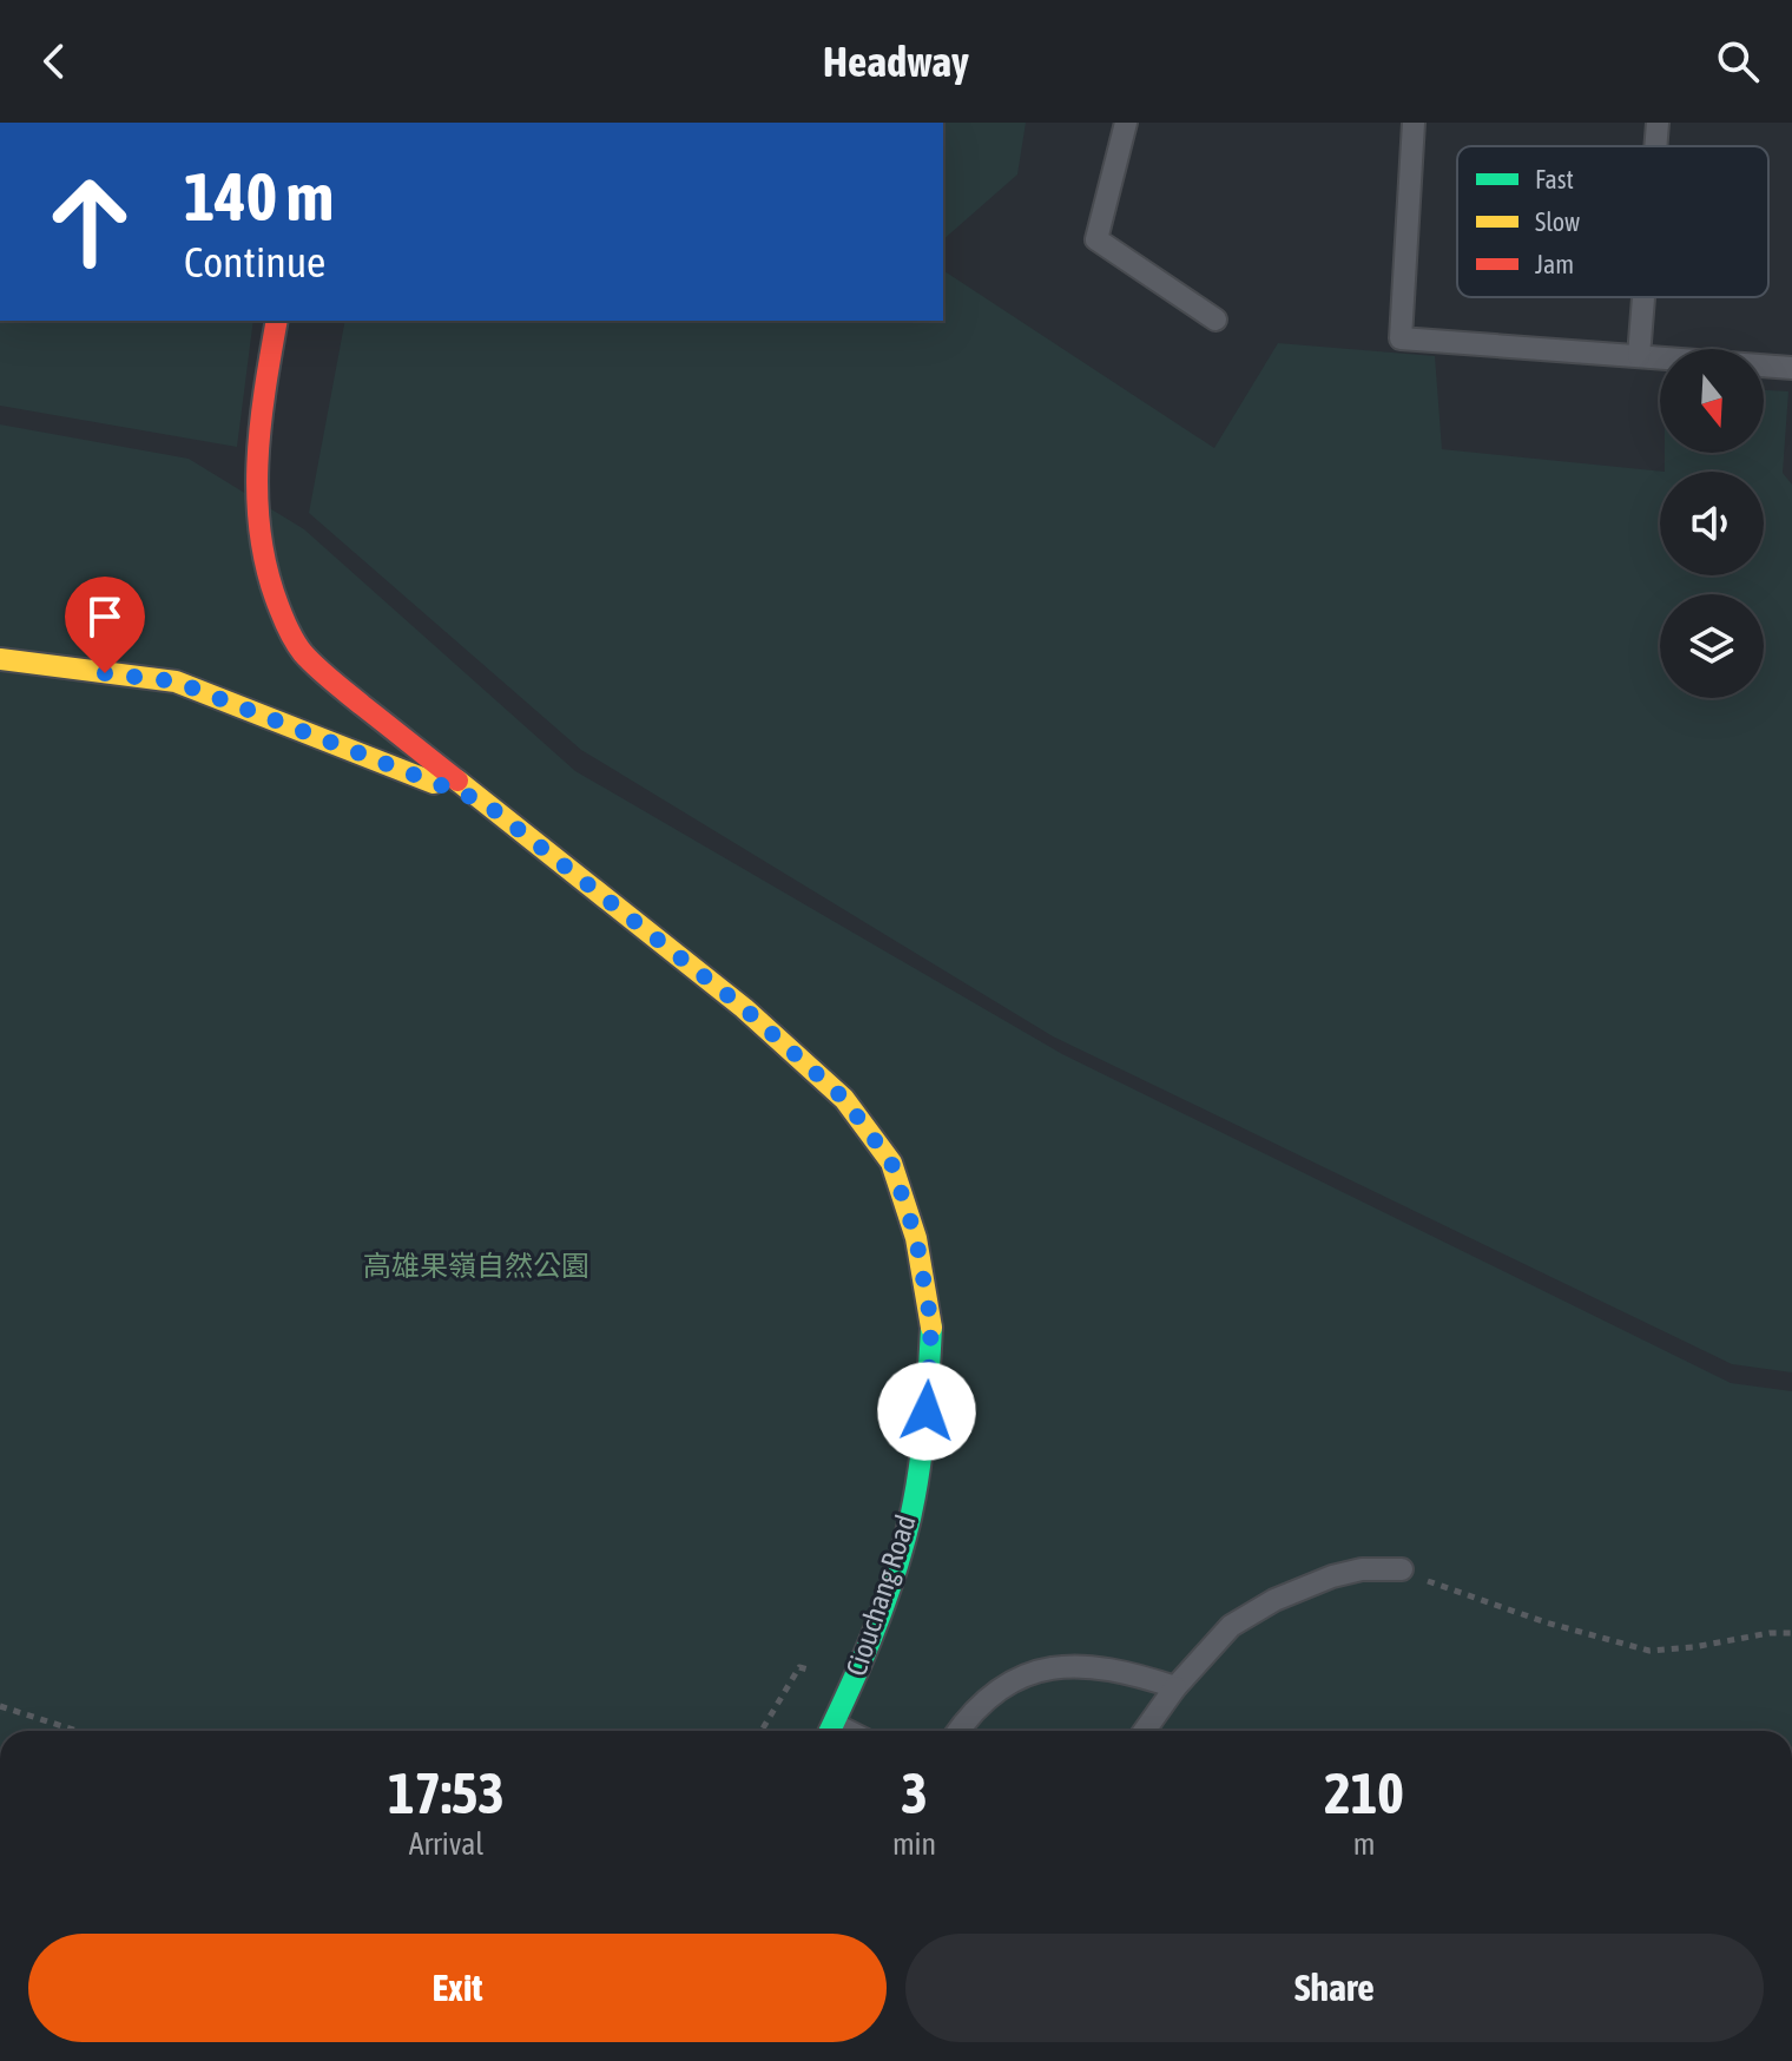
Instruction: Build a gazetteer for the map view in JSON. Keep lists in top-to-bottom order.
{
  "streets": {
    "street": ["Ciouchang Road"]
  },
  "parks": ["高雄果嶺自然公園"],
  "legend": ["Fast", "Slow", "Jam"],
  "north": "bottom",
  "page": {
    "header": "Headway",
    "turn": ["140 m", "Continue"],
    "eta": [
      "17:53",
      "Arrival",
      "3",
      "min",
      "210",
      "m"
    ],
    "buttons": ["Exit", "Share"]
  }
}
